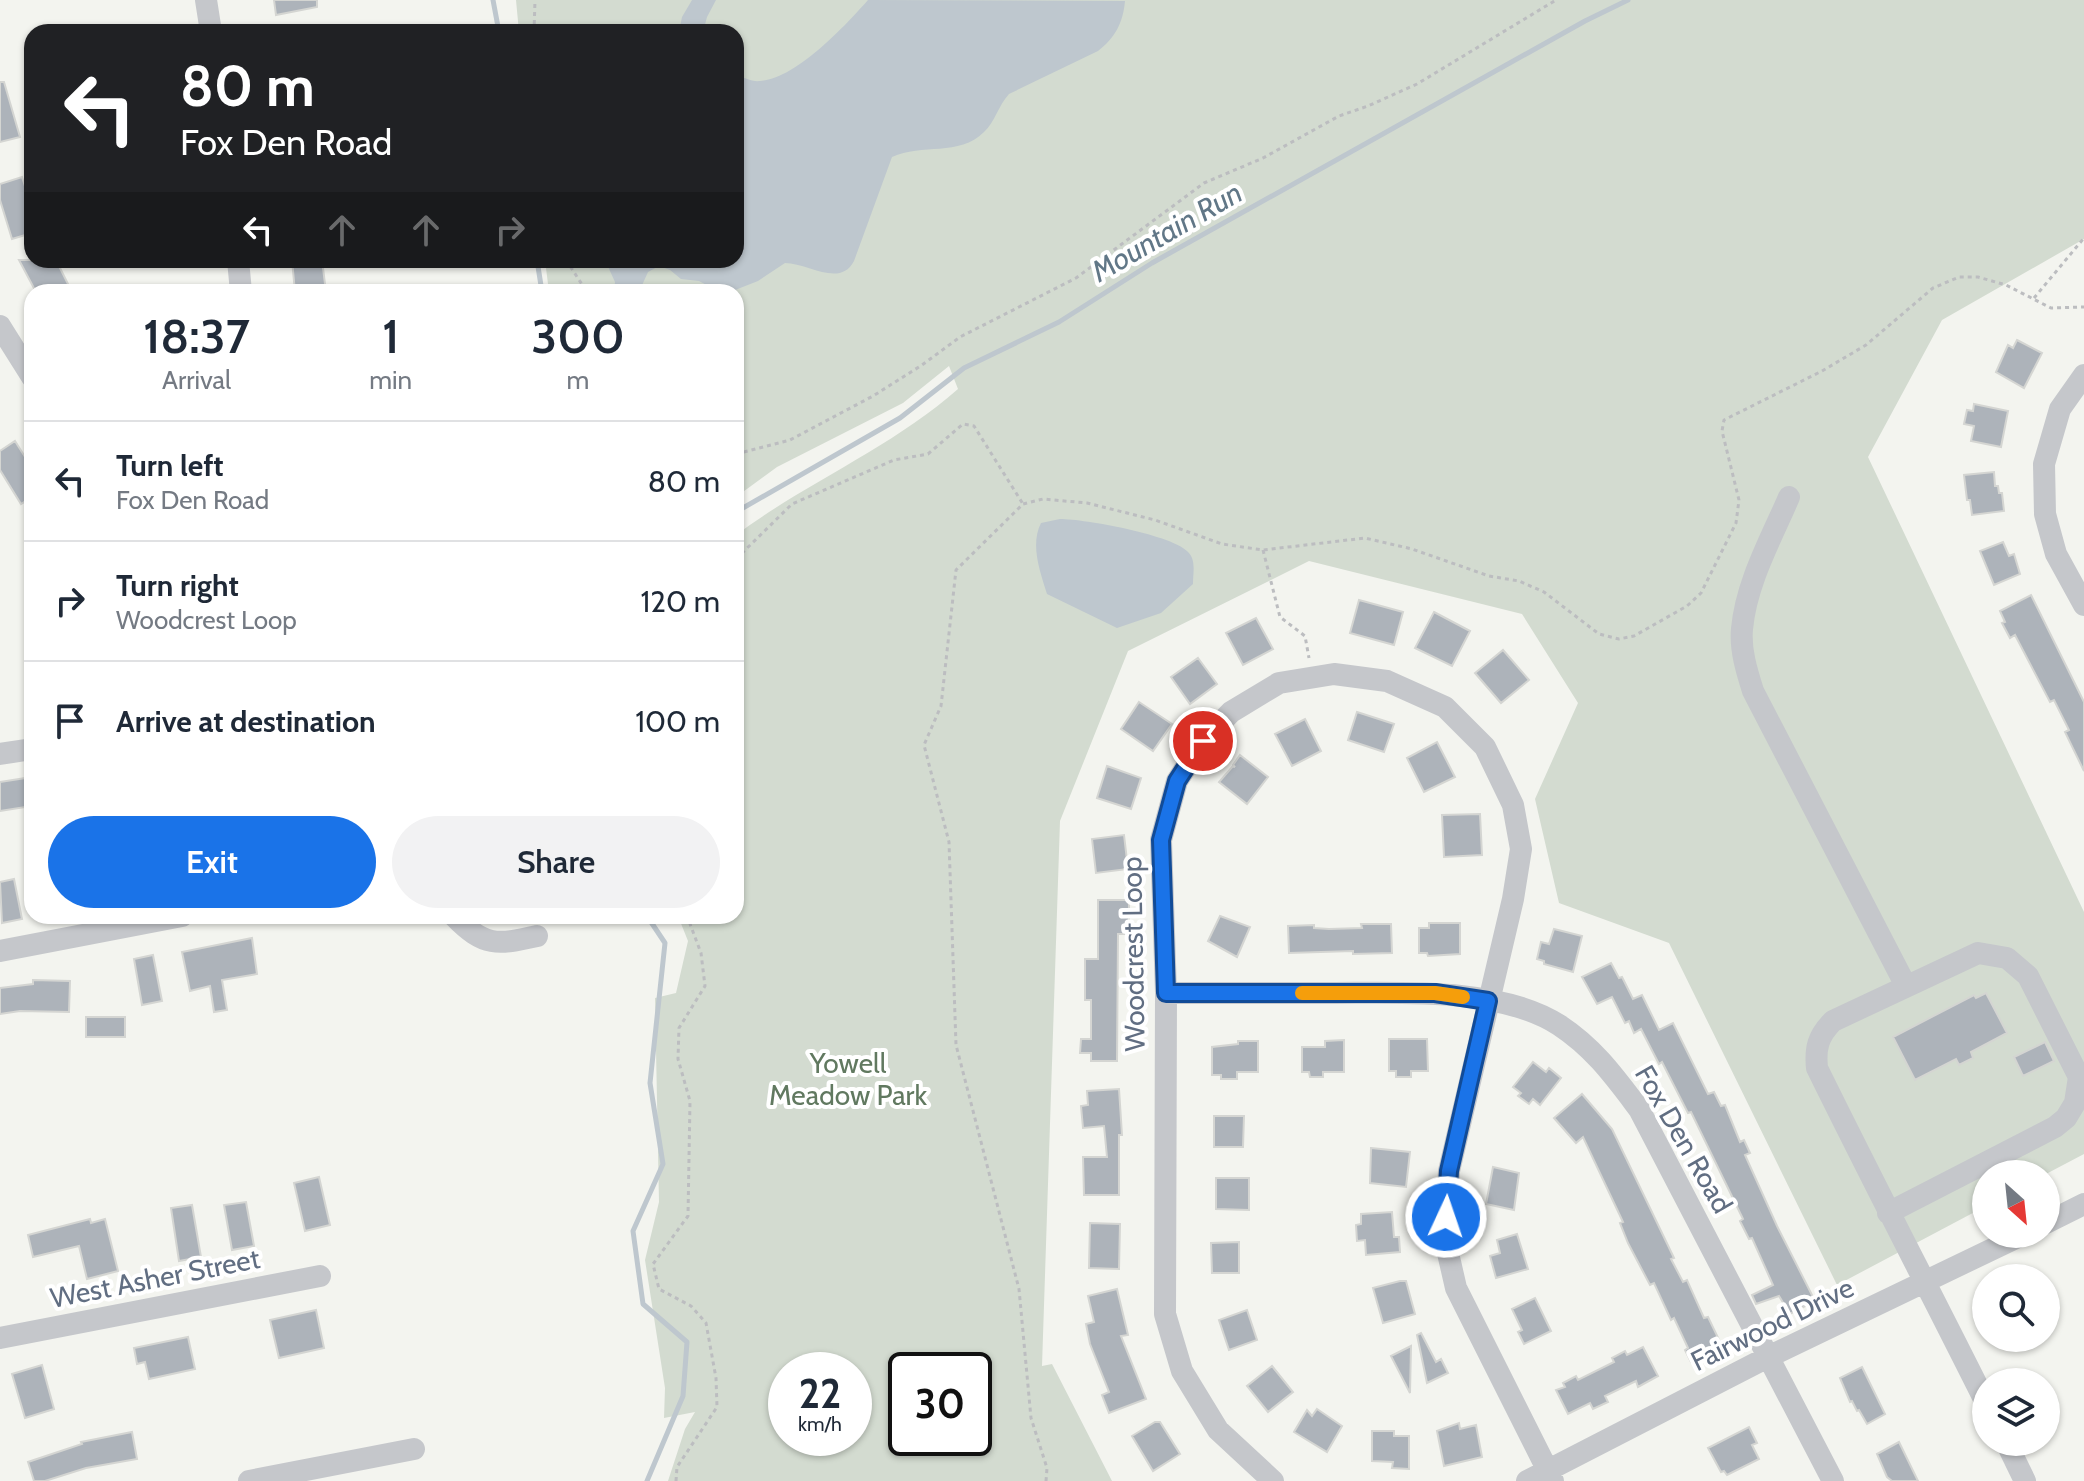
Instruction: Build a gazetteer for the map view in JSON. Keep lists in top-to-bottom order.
{
  "streets": {
    "street": [
      "Woodcrest Loop",
      "Fox Den Road",
      "West Asher Street",
      "Fairwood Drive"
    ]
  },
  "crossings": [
    ["Woodcrest Loop", "Fox Den Road"],
    ["Woodcrest Loop", "Fairwood Drive"],
    ["Fox Den Road", "Fairwood Drive"]
  ],
  "water": ["Mountain Run"],
  "parks": ["Yowell Meadow Park"],
  "north": "bottom right",
  "page": {
    "turn": ["80 m", "Fox Den Road"],
    "eta": [
      "18:37",
      "Arrival",
      "1",
      "min",
      "300",
      "m"
    ],
    "list": [
      {
        "name": "Turn left",
        "note": "Fox Den Road",
        "value": "80 m"
      },
      {
        "name": "Turn right",
        "note": "Woodcrest Loop",
        "value": "120 m"
      },
      {
        "name": "Arrive at destination",
        "value": "100 m"
      }
    ],
    "buttons": ["Exit", "Share"],
    "speed": "22 km/h",
    "limit": "30"
  }
}
